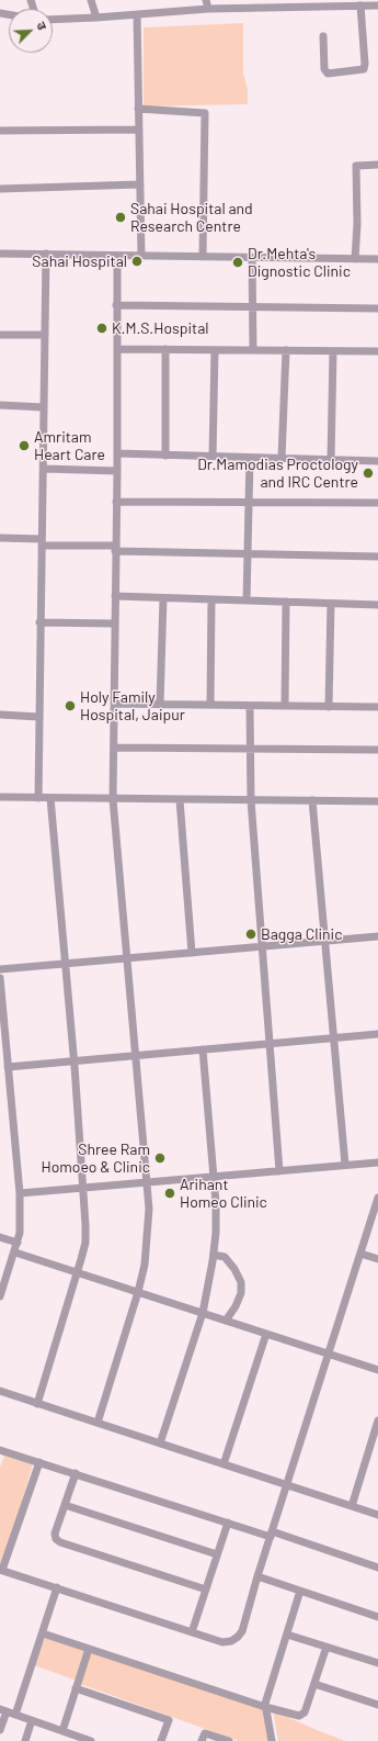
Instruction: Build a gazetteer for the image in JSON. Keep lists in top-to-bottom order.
{
  "places": [
    "Sahai Hospital and Research Centre",
    "Sahai Hospital",
    "Dr.Mehta's Dignostic Clinic",
    "K.M.S.Hospital",
    "Amritam Heart Care",
    "Dr.Mamodias Proctology and IRC Centre",
    "Holy Family Hospital, Jaipur",
    "Bagga Clinic",
    "Shree Ram Homoeo & Clinic",
    "Arihant Homeo Clinic"
  ],
  "north": "top right"
}
